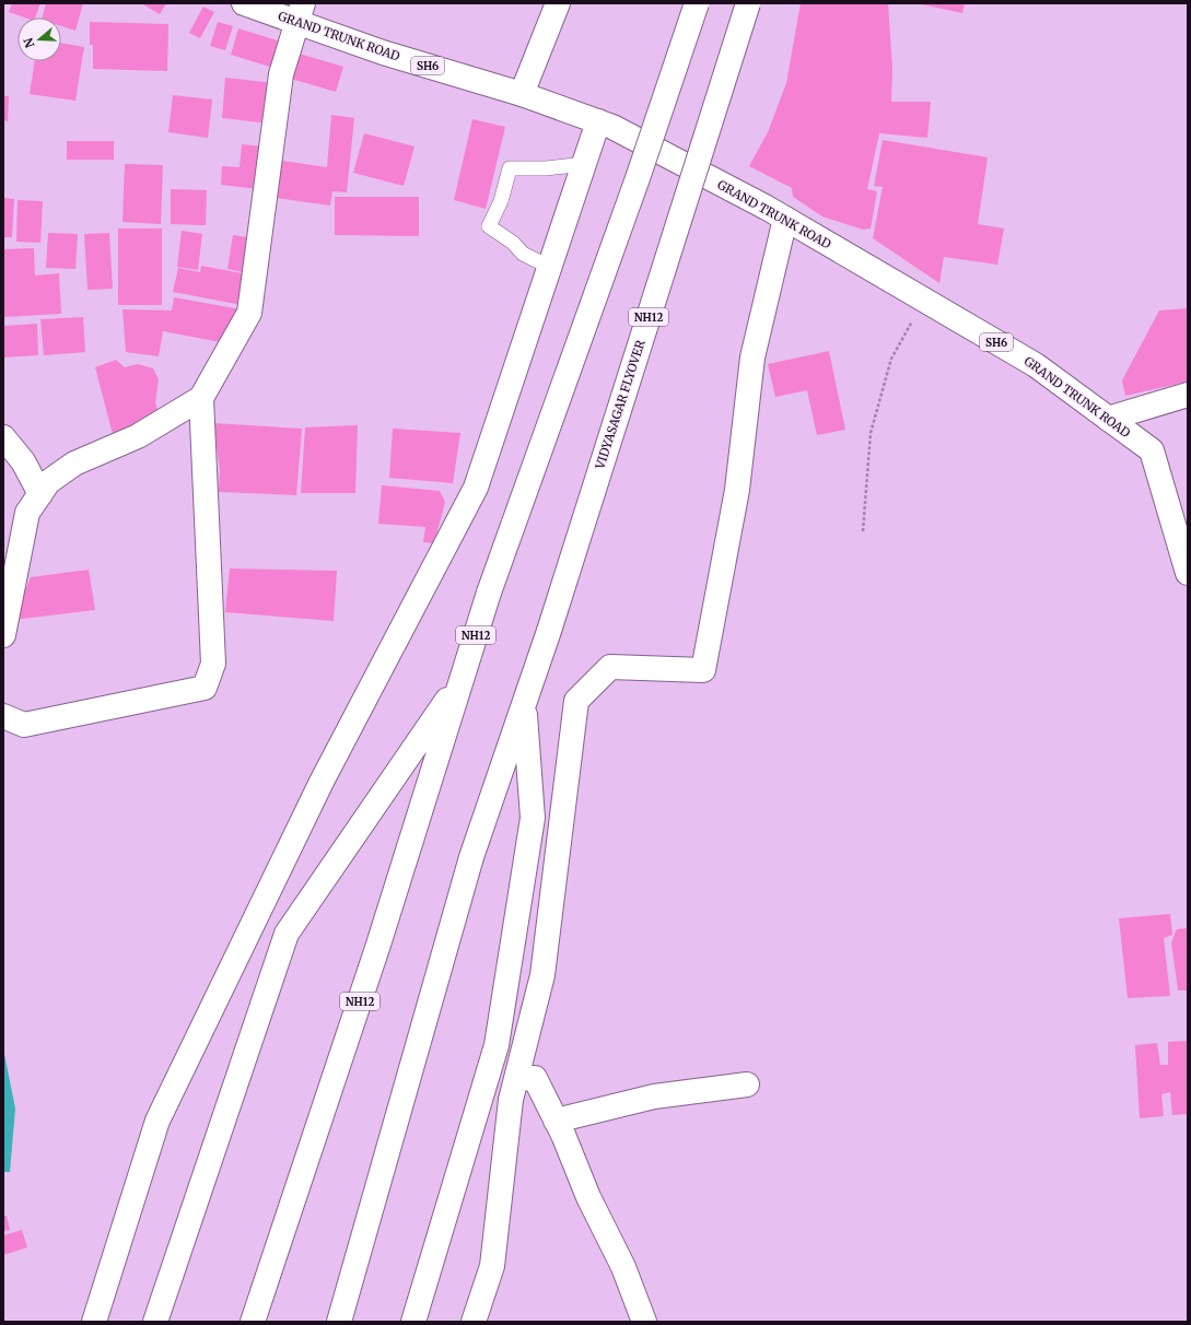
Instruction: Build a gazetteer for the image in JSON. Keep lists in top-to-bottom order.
{
  "streets": {
    "main road": [
      "GRAND TRUNK ROAD",
      "SH6",
      "NH12",
      "VIDYASAGAR FLYOVER"
    ]
  },
  "crossings": [
    ["NH12", "VIDYASAGAR FLYOVER"]
  ],
  "north": "left"
}
